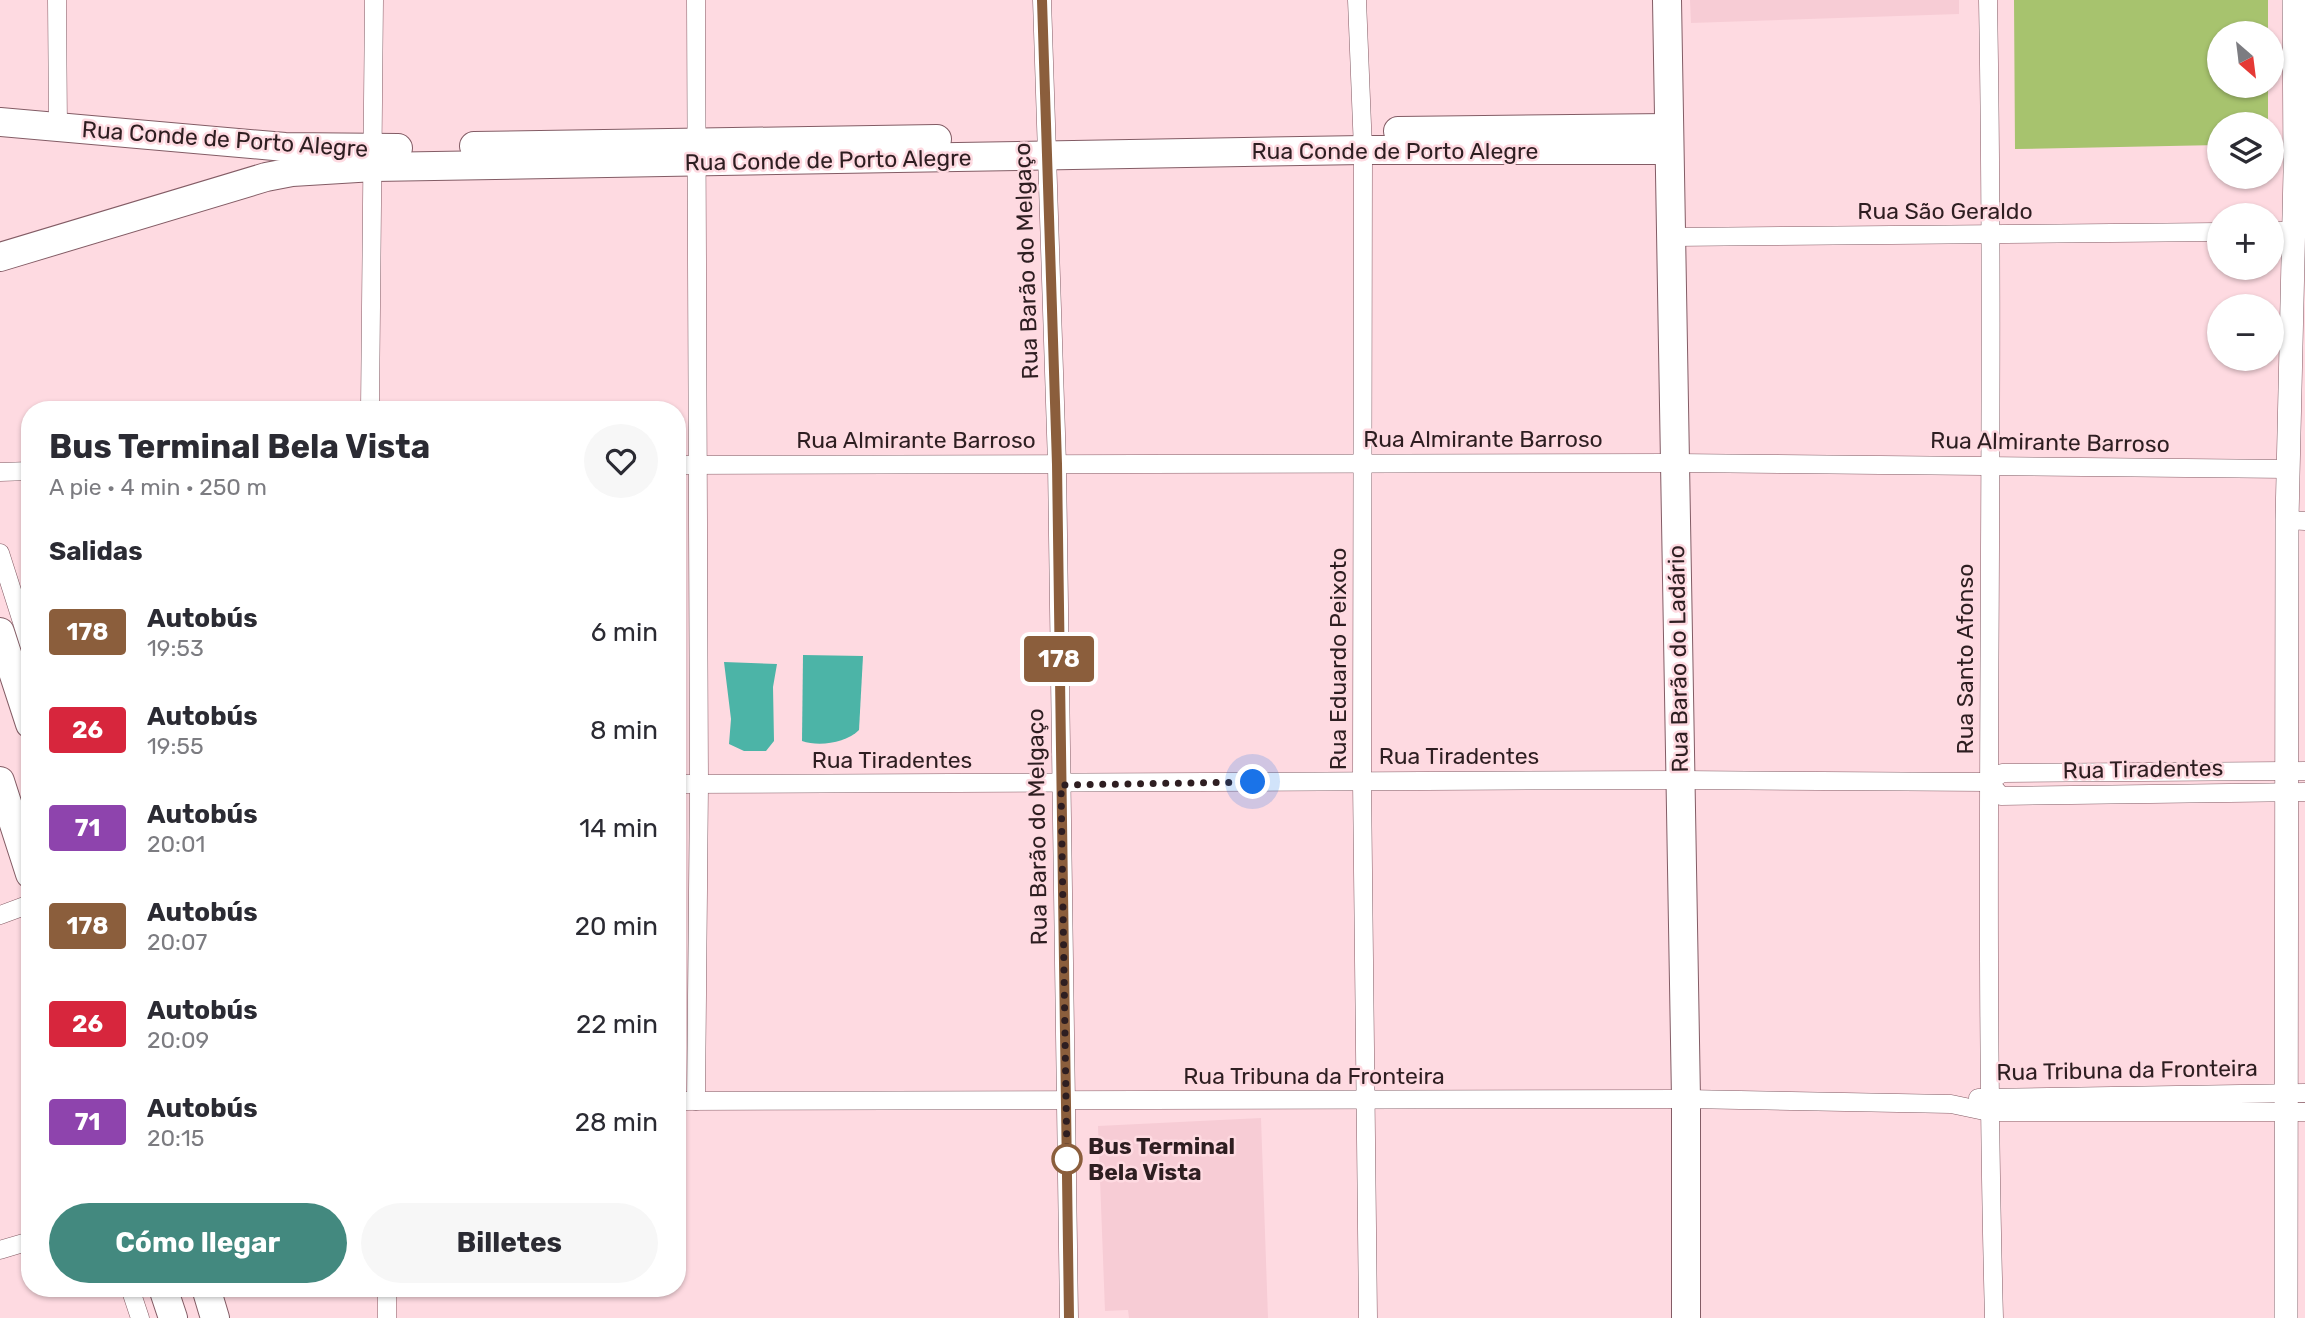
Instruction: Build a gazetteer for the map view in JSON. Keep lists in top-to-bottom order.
{
  "streets": {
    "main road": ["Rua Conde de Porto Alegre", "Rua Barão do Ladário"],
    "street": [
      "Rua São Geraldo",
      "Rua Barão do Melgaço",
      "Rua Almirante Barroso",
      "Rua Eduardo Peixoto",
      "Rua Santo Afonso",
      "Rua Tiradentes",
      "Rua Tribuna da Fronteira"
    ]
  },
  "crossings": [
    ["Rua Conde de Porto Alegre", "Rua Barão do Melgaço"],
    ["Rua Conde de Porto Alegre", "Rua Eduardo Peixoto"],
    ["Rua Conde de Porto Alegre", "Rua Barão do Ladário"],
    ["Rua São Geraldo", "Rua Barão do Ladário"],
    ["Rua São Geraldo", "Rua Santo Afonso"],
    ["Rua Barão do Melgaço", "Rua Almirante Barroso"],
    ["Rua Barão do Melgaço", "Rua Tiradentes"],
    ["Rua Barão do Melgaço", "Rua Tribuna da Fronteira"],
    ["Rua Almirante Barroso", "Rua Eduardo Peixoto"],
    ["Rua Almirante Barroso", "Rua Barão do Ladário"],
    ["Rua Almirante Barroso", "Rua Santo Afonso"],
    ["Rua Eduardo Peixoto", "Rua Tiradentes"],
    ["Rua Eduardo Peixoto", "Rua Tribuna da Fronteira"],
    ["Rua Barão do Ladário", "Rua Tiradentes"],
    ["Rua Barão do Ladário", "Rua Tribuna da Fronteira"],
    ["Rua Santo Afonso", "Rua Tiradentes"],
    ["Rua Santo Afonso", "Rua Tribuna da Fronteira"]
  ],
  "places": ["Bus Terminal Bela Vista"],
  "lines": ["bus line 178"],
  "north": "bottom right",
  "page": {
    "on_map": "178",
    "map_buttons": ["+", "−"],
    "heading": [
      ["Bus Terminal Bela Vista", "A pie · 4 min · 250 m"],
      "Salidas"
    ],
    "list": [
      {
        "mark": "178",
        "name": "Autobús",
        "note": "19:53",
        "value": "6 min"
      },
      {
        "mark": "26",
        "name": "Autobús",
        "note": "19:55",
        "value": "8 min"
      },
      {
        "mark": "71",
        "name": "Autobús",
        "note": "20:01",
        "value": "14 min"
      },
      {
        "mark": "178",
        "name": "Autobús",
        "note": "20:07",
        "value": "20 min"
      },
      {
        "mark": "26",
        "name": "Autobús",
        "note": "20:09",
        "value": "22 min"
      },
      {
        "mark": "71",
        "name": "Autobús",
        "note": "20:15",
        "value": "28 min"
      }
    ],
    "buttons": ["Cómo llegar", "Billetes"]
  }
}
